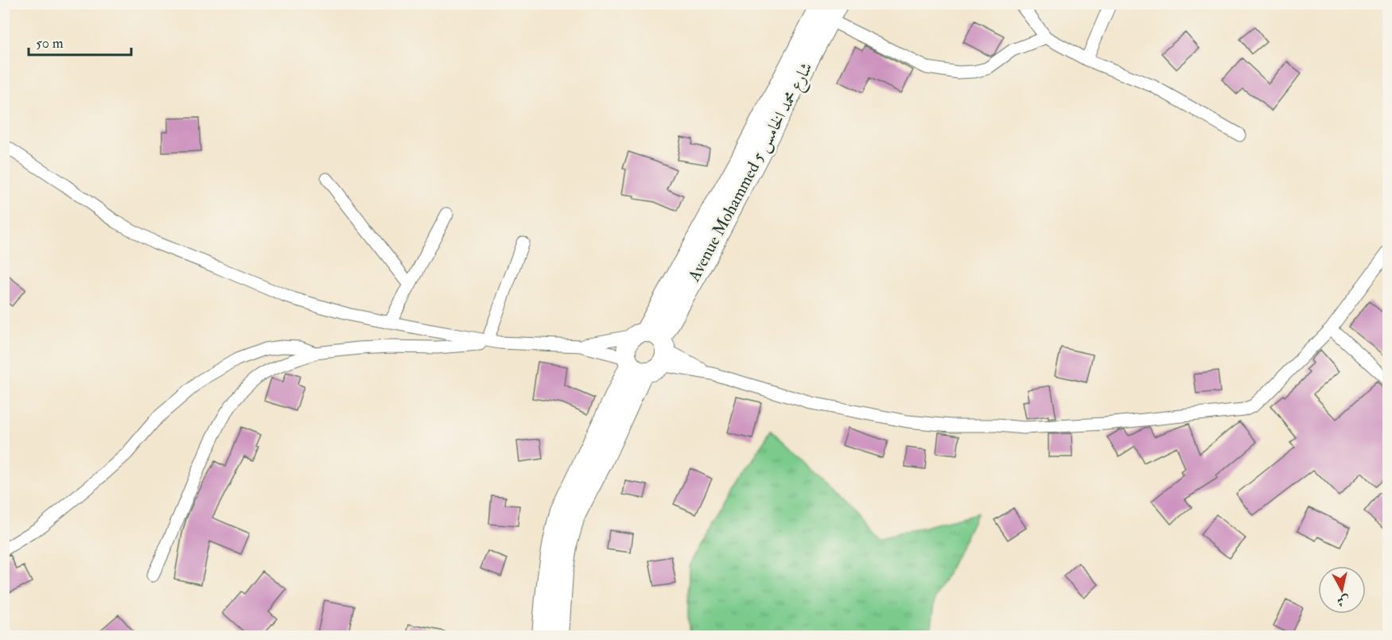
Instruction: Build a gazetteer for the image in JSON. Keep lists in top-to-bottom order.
{
  "streets": {
    "main road": ["Avenue Mohammed 5 شارع محمد الخامس"]
  },
  "scale_bar": "50 m",
  "north": "bottom"
}
